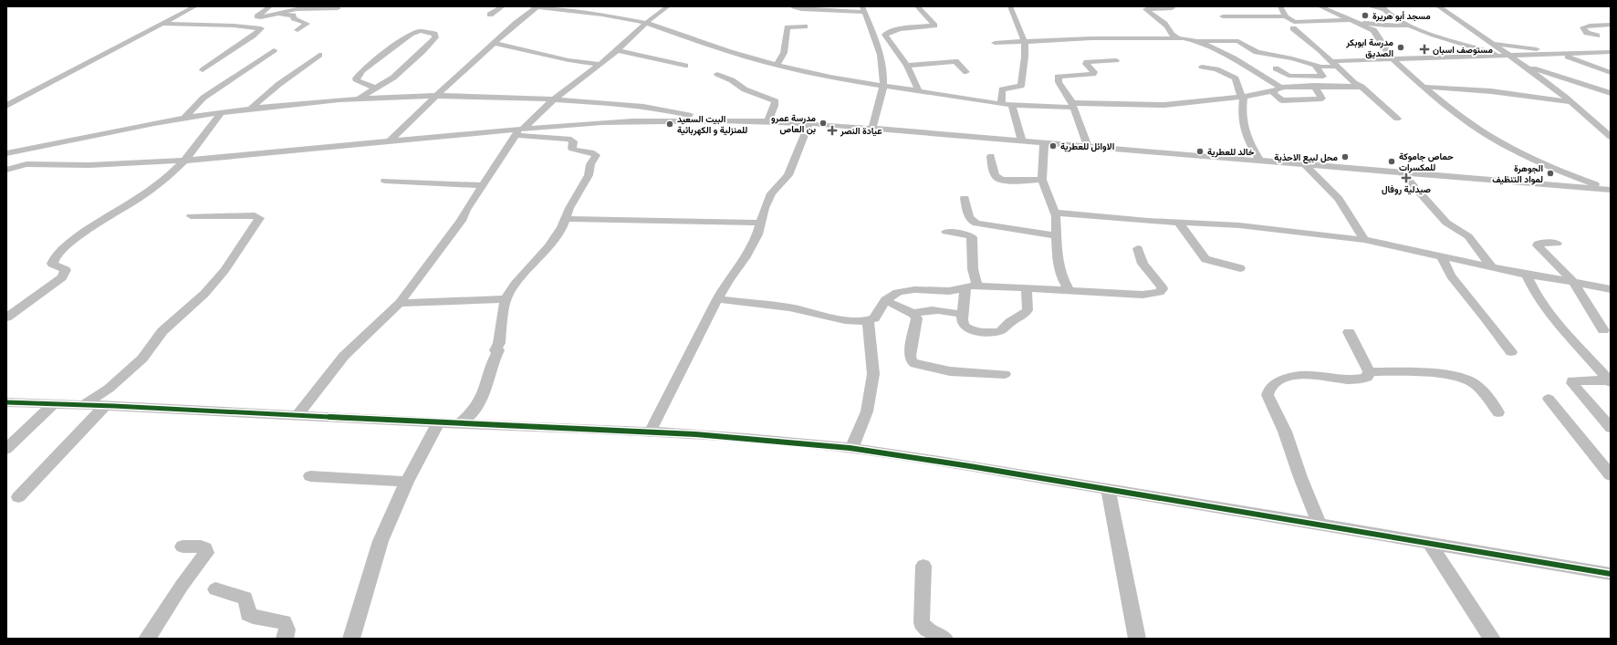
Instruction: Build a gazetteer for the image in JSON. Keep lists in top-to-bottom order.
{
  "places": {
    "other": [
      "مسجد أبو هريرة",
      "مدرسة ابوبكر الصديق",
      "مدرسة عمرو بن العاص",
      "البيت السعيد للمنزلية و الكهربائية",
      "الاوائل للعطرية",
      "خالد للعطرية",
      "محل لبيع الاحذية",
      "حماص جاموكة للمكسرات",
      "الجوهرة لمواد التنظيف"
    ],
    "health": ["مستوصف اسبان", "عيادة النصر", "صيدلية روفال"]
  }
}
